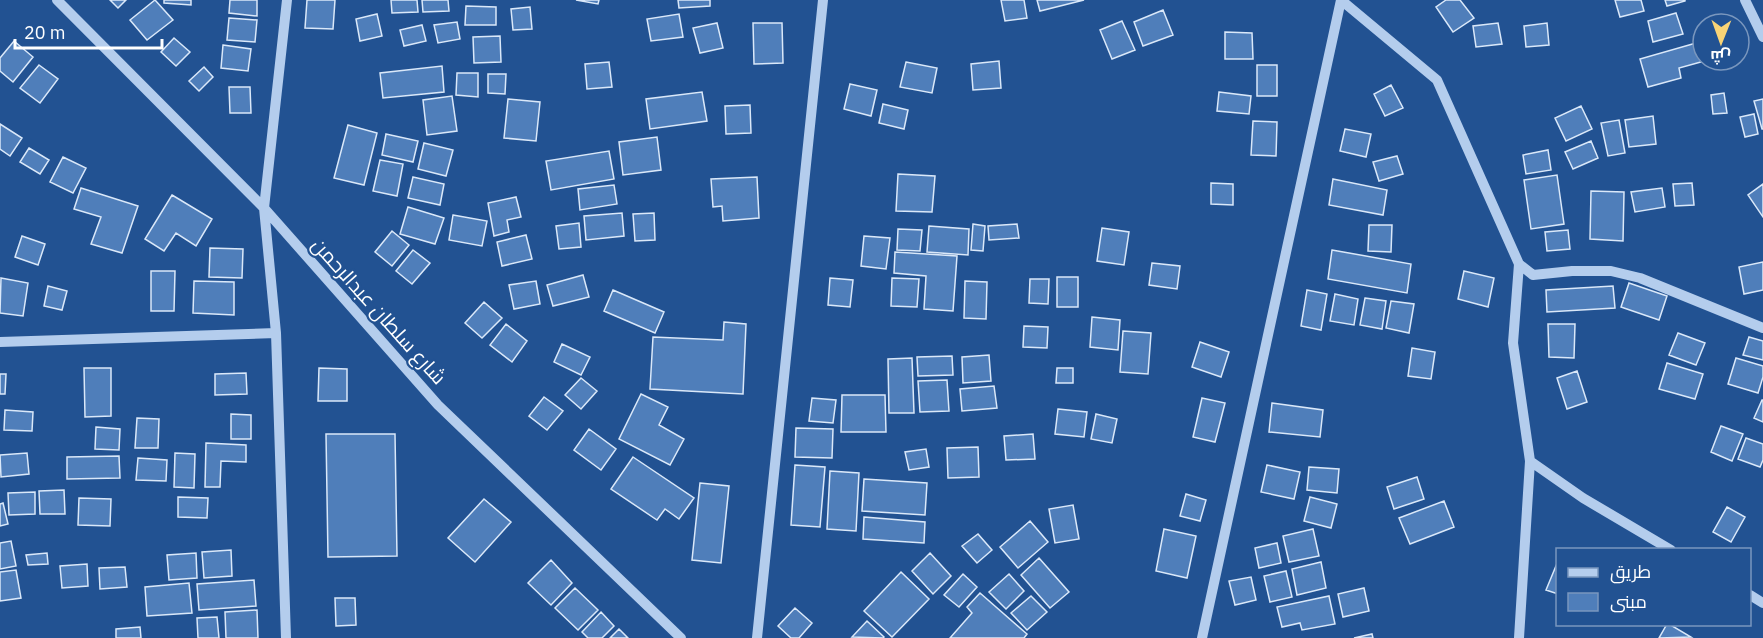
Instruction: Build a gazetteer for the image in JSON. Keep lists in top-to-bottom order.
{
  "streets": {
    "street": ["شارع سلطان عبدالرحمن"]
  },
  "legend": ["طريق", "مبنى"],
  "scale_bar": "20 m",
  "north": "bottom"
}
